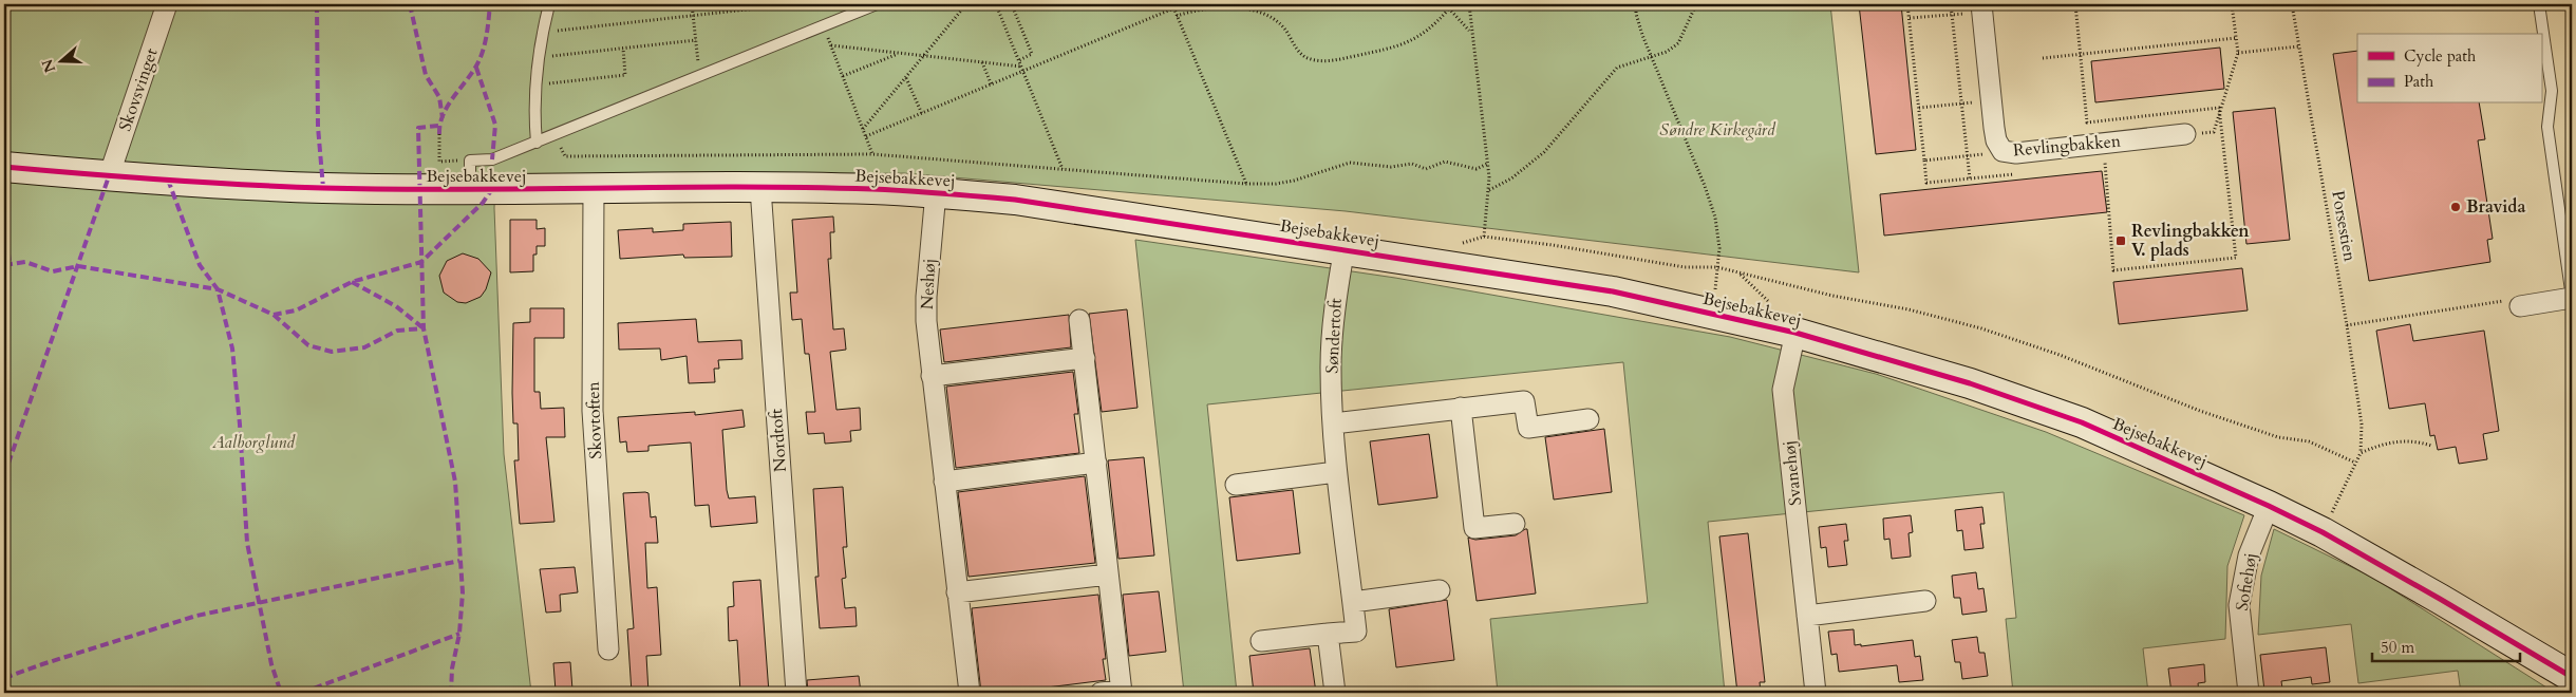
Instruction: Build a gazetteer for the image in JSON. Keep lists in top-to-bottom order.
{
  "streets": {
    "street": [
      "Skovsvinget",
      "Revlingbakken",
      "Bejsebakkevej",
      "Neshøj",
      "Søndertoft",
      "Skovtoften",
      "Nordtoft",
      "Svanehøj",
      "Sofiehøj"
    ],
    "path": ["Porsestien"]
  },
  "crossings": [
    ["Skovsvinget", "Bejsebakkevej"],
    ["Bejsebakkevej", "Neshøj"],
    ["Bejsebakkevej", "Søndertoft"],
    ["Bejsebakkevej", "Skovtoften"],
    ["Bejsebakkevej", "Nordtoft"],
    ["Bejsebakkevej", "Svanehøj"],
    ["Bejsebakkevej", "Sofiehøj"]
  ],
  "parks": ["Søndre Kirkegård", "Aalborglund"],
  "places": {
    "other": ["Bravida"],
    "transit": ["Revlingbakken V. plads"]
  },
  "legend": ["Cycle path", "Path"],
  "scale_bar": "50 m",
  "north": "left"
}
